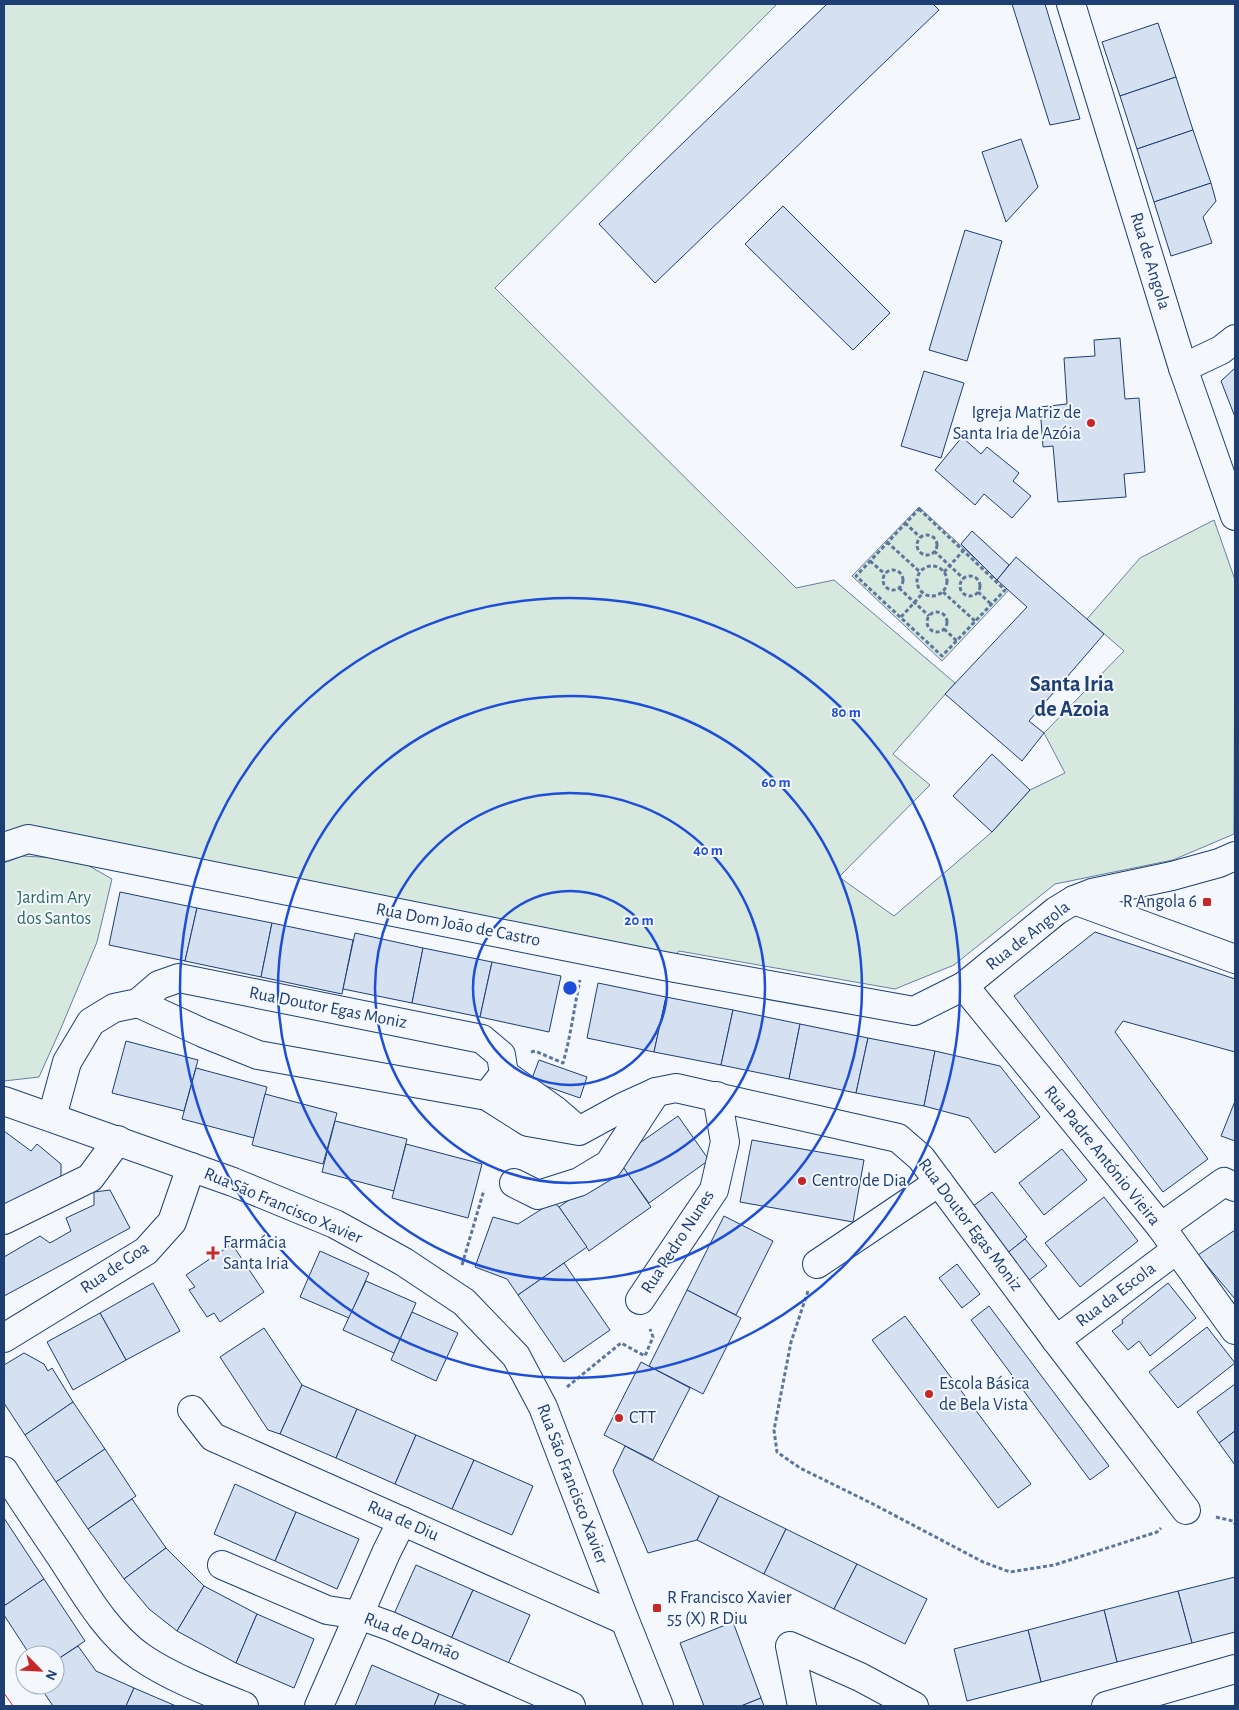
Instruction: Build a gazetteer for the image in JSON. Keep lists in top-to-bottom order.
{
  "streets": {
    "street": [
      "Rua de Angola",
      "Rua Dom João de Castro",
      "Rua Doutor Egas Moniz",
      "Rua Padre António Vieira",
      "Rua São Francisco Xavier",
      "Rua Pedro Nunes",
      "Rua de Goa",
      "Rua da Escola",
      "Rua de Diu",
      "Rua de Damão"
    ]
  },
  "crossings": [
    ["Rua de Angola", "Rua Dom João de Castro"],
    ["Rua de Angola", "Rua Padre António Vieira"],
    ["Rua Doutor Egas Moniz", "Rua São Francisco Xavier"],
    ["Rua Doutor Egas Moniz", "Rua Pedro Nunes"],
    ["Rua Doutor Egas Moniz", "Rua da Escola"],
    ["Rua Padre António Vieira", "Rua da Escola"],
    ["Rua São Francisco Xavier", "Rua de Goa"],
    ["Rua São Francisco Xavier", "Rua de Diu"]
  ],
  "districts": ["Santa Iria de Azoia"],
  "parks": ["Jardim Ary dos Santos"],
  "places": {
    "other": [
      "Igreja Matriz de Santa Iria de Azóia",
      "Centro de Dia",
      "Escola Básica de Bela Vista",
      "CTT"
    ],
    "transit": ["R Angola 6", "R Francisco Xavier 55 (X) R Diu"],
    "health": ["Farmácia Santa Iria"]
  },
  "north": "bottom right",
  "rings": [
    "80 m",
    "60 m",
    "40 m",
    "20 m"
  ]
}
